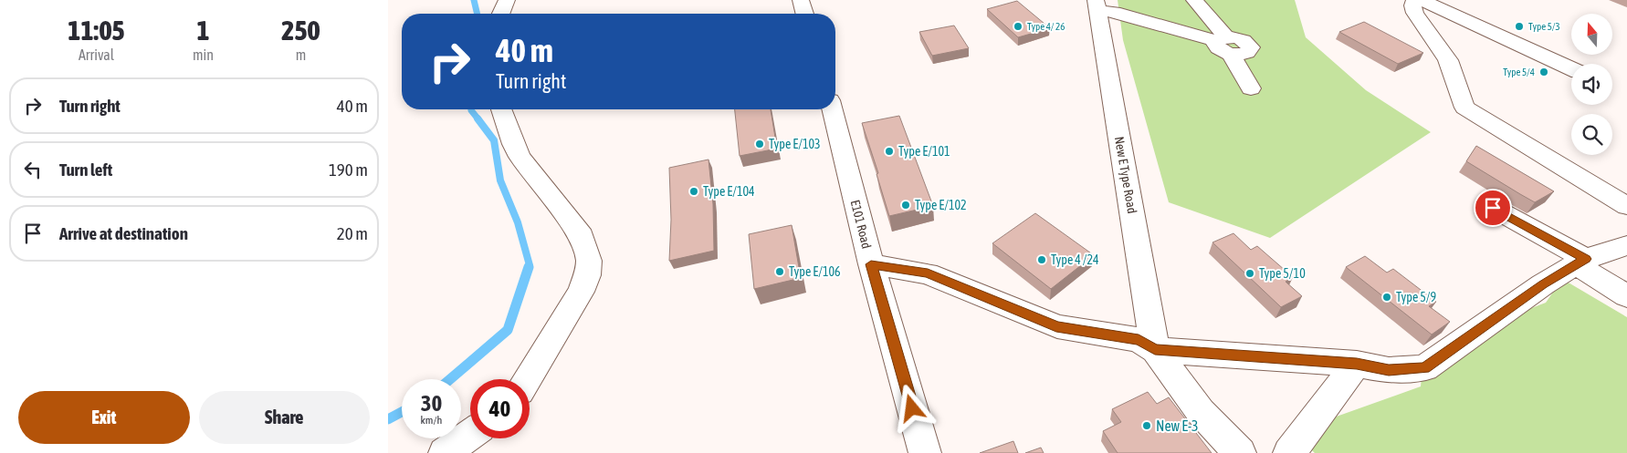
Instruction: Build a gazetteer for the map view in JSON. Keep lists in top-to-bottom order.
{
  "streets": {
    "street": ["New E Type Road", "E101 Road"]
  },
  "places": [
    "Type 4/ 26",
    "Type 5/3",
    "Type 5/4",
    "Type E/103",
    "Type E/101",
    "Type E/104",
    "Type E/102",
    "Type 4 /24",
    "Type E/106",
    "Type 5/10",
    "Type 5/9",
    "New E-3"
  ],
  "north": "top",
  "page": {
    "eta": [
      "11:05",
      "Arrival",
      "1",
      "min",
      "250",
      "m"
    ],
    "turn": ["40 m", "Turn right"],
    "list": [
      {
        "name": "Turn right",
        "value": "40 m"
      },
      {
        "name": "Turn left",
        "value": "190 m"
      },
      {
        "name": "Arrive at destination",
        "value": "20 m"
      }
    ],
    "speed": "30 km/h",
    "limit": "40",
    "buttons": ["Exit", "Share"]
  }
}
